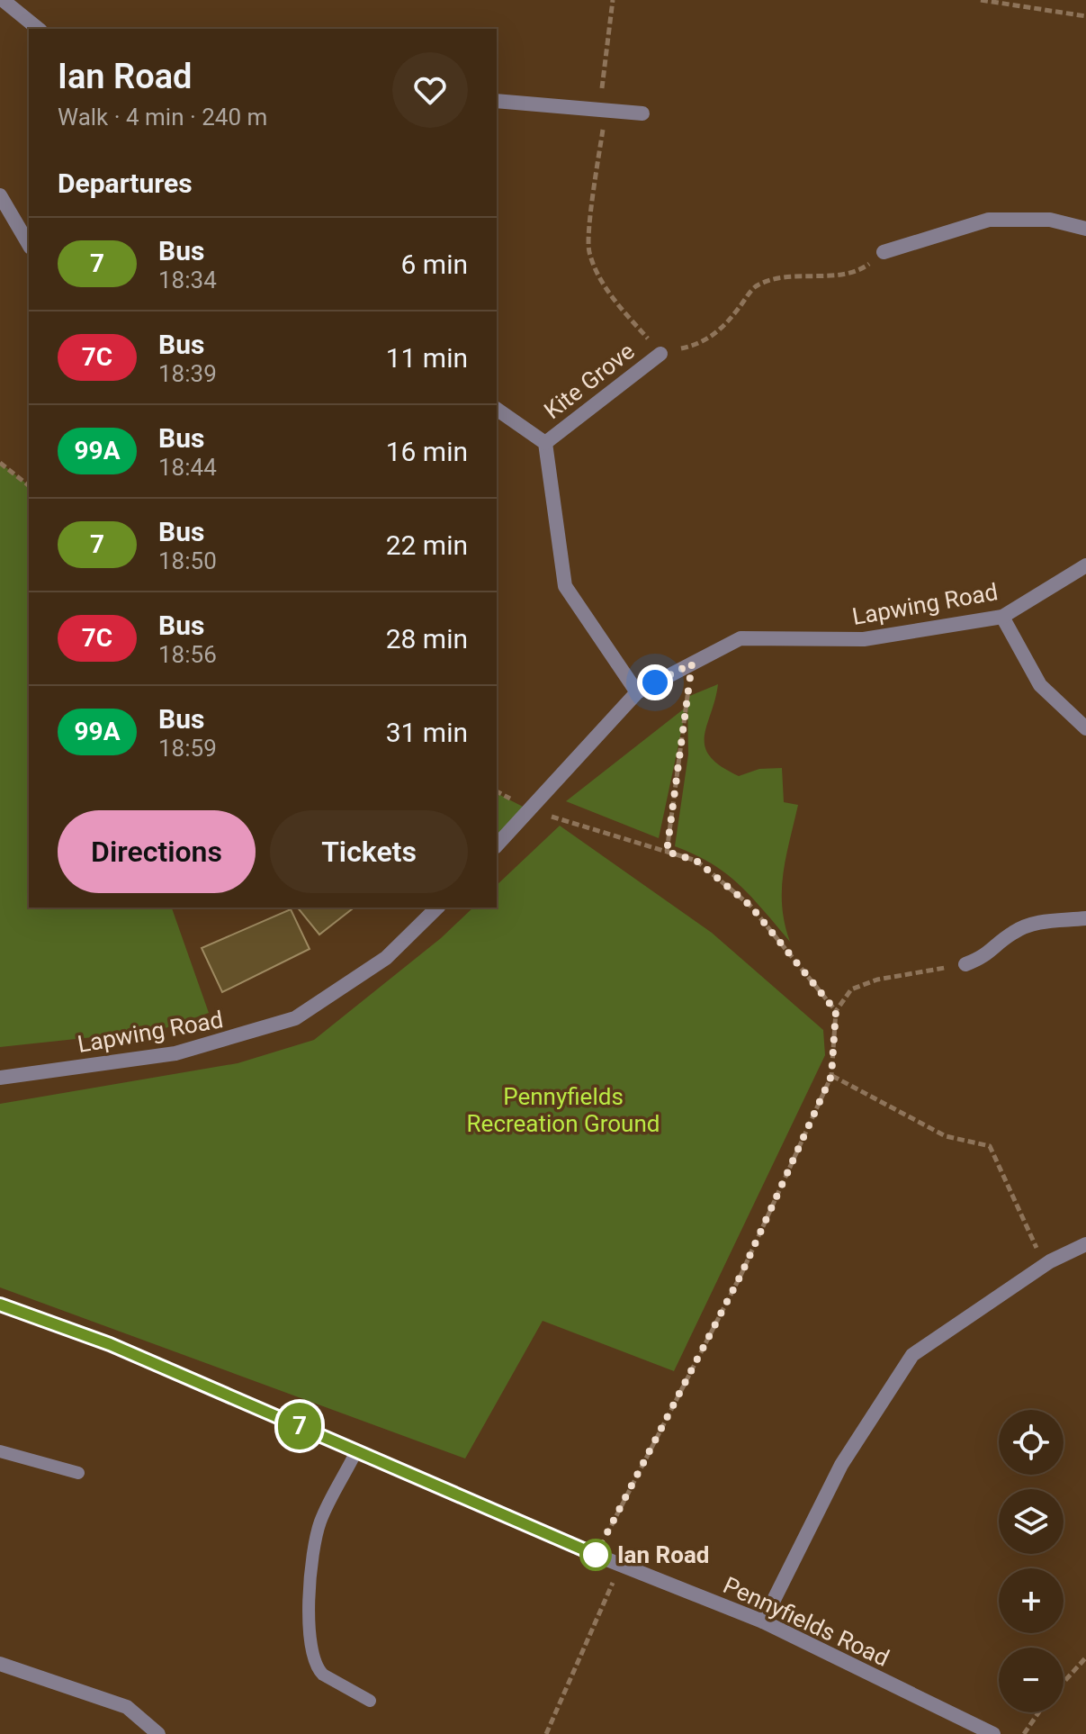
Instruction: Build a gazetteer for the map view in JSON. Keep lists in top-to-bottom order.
{
  "streets": {
    "street": ["Kite Grove", "Lapwing Road", "Pennyfields Road"]
  },
  "parks": ["Pennyfields Recreation Ground"],
  "places": ["Ian Road"],
  "lines": ["bus line 7"],
  "page": {
    "on_map": "7",
    "heading": [
      ["Ian Road", "Walk · 4 min · 240 m"],
      "Departures"
    ],
    "list": [
      {
        "mark": "7",
        "name": "Bus",
        "note": "18:34",
        "value": "6 min"
      },
      {
        "mark": "7C",
        "name": "Bus",
        "note": "18:39",
        "value": "11 min"
      },
      {
        "mark": "99A",
        "name": "Bus",
        "note": "18:44",
        "value": "16 min"
      },
      {
        "mark": "7",
        "name": "Bus",
        "note": "18:50",
        "value": "22 min"
      },
      {
        "mark": "7C",
        "name": "Bus",
        "note": "18:56",
        "value": "28 min"
      },
      {
        "mark": "99A",
        "name": "Bus",
        "note": "18:59",
        "value": "31 min"
      }
    ],
    "buttons": ["Directions", "Tickets"],
    "map_buttons": ["+", "−"]
  }
}
